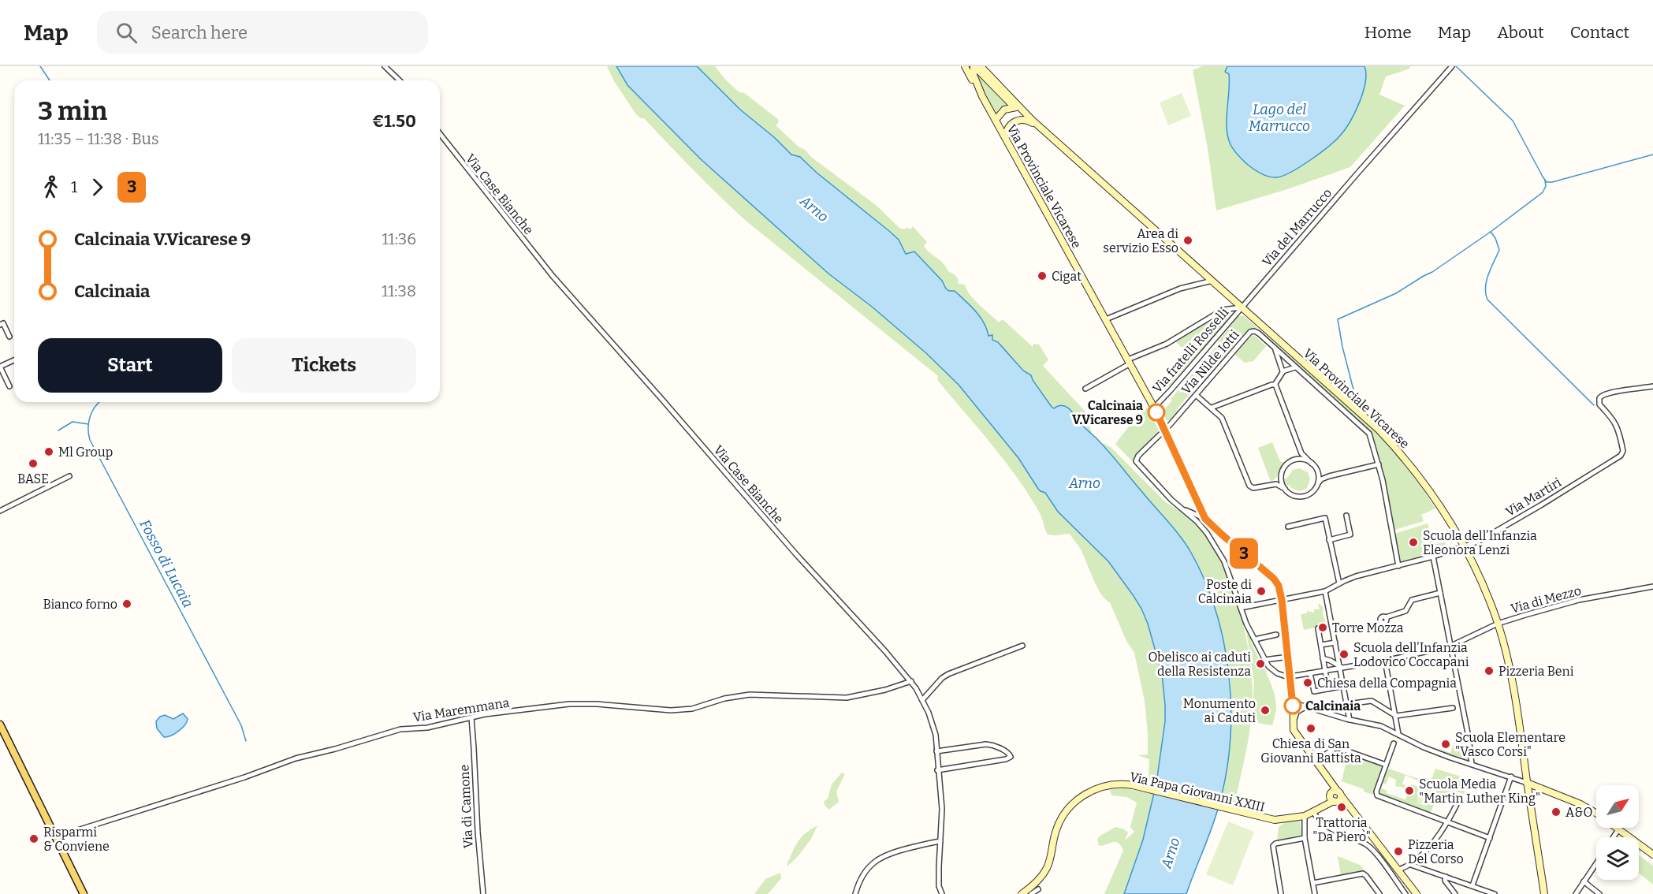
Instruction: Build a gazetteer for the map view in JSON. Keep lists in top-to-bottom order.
{
  "streets": {
    "main road": ["Via Provinciale Vicarese", "Via Papa Giovanni XXIII"],
    "street": [
      "Via Case Bianche",
      "Via del Marrucco",
      "Via fratelli Rosselli",
      "Via Nilde Iotti",
      "Via Martiri",
      "Via di Mezzo",
      "Via Maremmana",
      "Via di Camone"
    ]
  },
  "crossings": [
    ["Via Provinciale Vicarese", "Via del Marrucco"],
    ["Via Provinciale Vicarese", "Via fratelli Rosselli"],
    ["Via Provinciale Vicarese", "Via Nilde Iotti"],
    ["Via Provinciale Vicarese", "Via Martiri"],
    ["Via Provinciale Vicarese", "Via di Mezzo"],
    ["Via Case Bianche", "Via Maremmana"],
    ["Via del Marrucco", "Via fratelli Rosselli"],
    ["Via Nilde Iotti", "Via Martiri"],
    ["Via Maremmana", "Via di Camone"]
  ],
  "water": ["Lago del Marrucco", "Arno", "Fosso di Lucaia"],
  "places": [
    "Area di servizio Esso",
    "Cigat",
    "Calcinaia V.Vicarese 9",
    "Ml Group",
    "BASE",
    "Scuola dell'Infanzia Eleonora Lenzi",
    "Poste di Calcinaia",
    "Bianco forno",
    "Torre Mozza",
    "Scuola dell'Infanzia Lodovico Coccapani",
    "Obelisco ai caduti della Resistenza",
    "Pizzeria Beni",
    "Chiesa della Compagnia",
    "Calcinaia",
    "Monumento ai Caduti",
    "Chiesa di San Giovanni Battista",
    "Scuola Elementare \"Vasco Corsi\"",
    "Scuola Media \"Martin Luther King\"",
    "Trattoria \"Da Piero\"",
    "A&O",
    "Risparmi & Conviene",
    "Pizzeria Del Corso"
  ],
  "lines": ["bus line 3"],
  "north": "top right",
  "page": {
    "header": "Map",
    "search": "Search here",
    "nav": [
      "Home",
      "Map",
      "About",
      "Contact"
    ],
    "on_map": "3",
    "heading": ["3 min", "11:35 – 11:38 · Bus", "€1.50"],
    "legs": ["1", "3"],
    "list": [
      {
        "name": "Calcinaia V.Vicarese 9",
        "value": "11:36"
      },
      {
        "name": "Calcinaia",
        "value": "11:38"
      }
    ],
    "buttons": ["Start", "Tickets"]
  }
}
